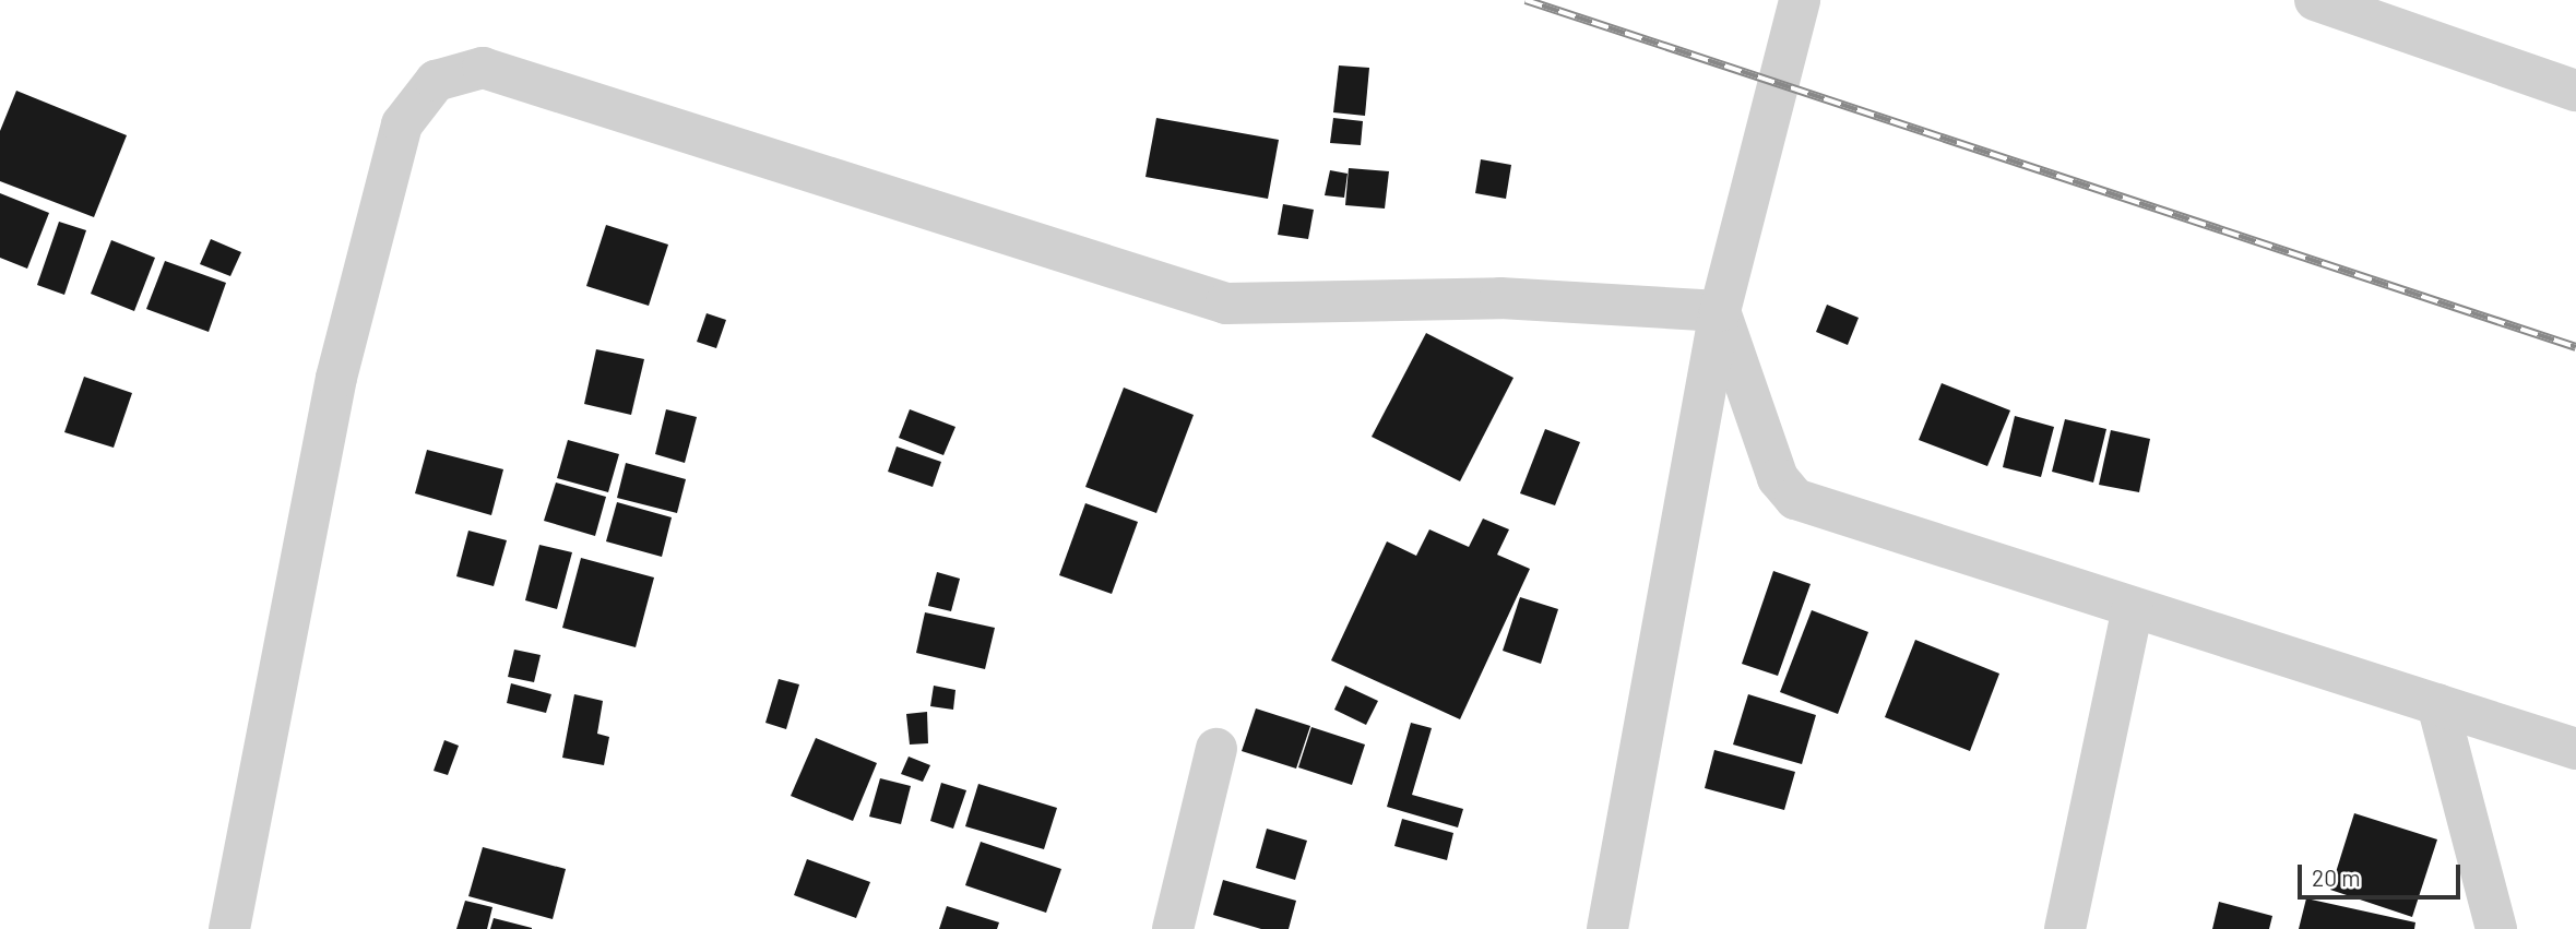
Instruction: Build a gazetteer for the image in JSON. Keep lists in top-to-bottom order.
{
  "scale_bar": "20 m"
}
